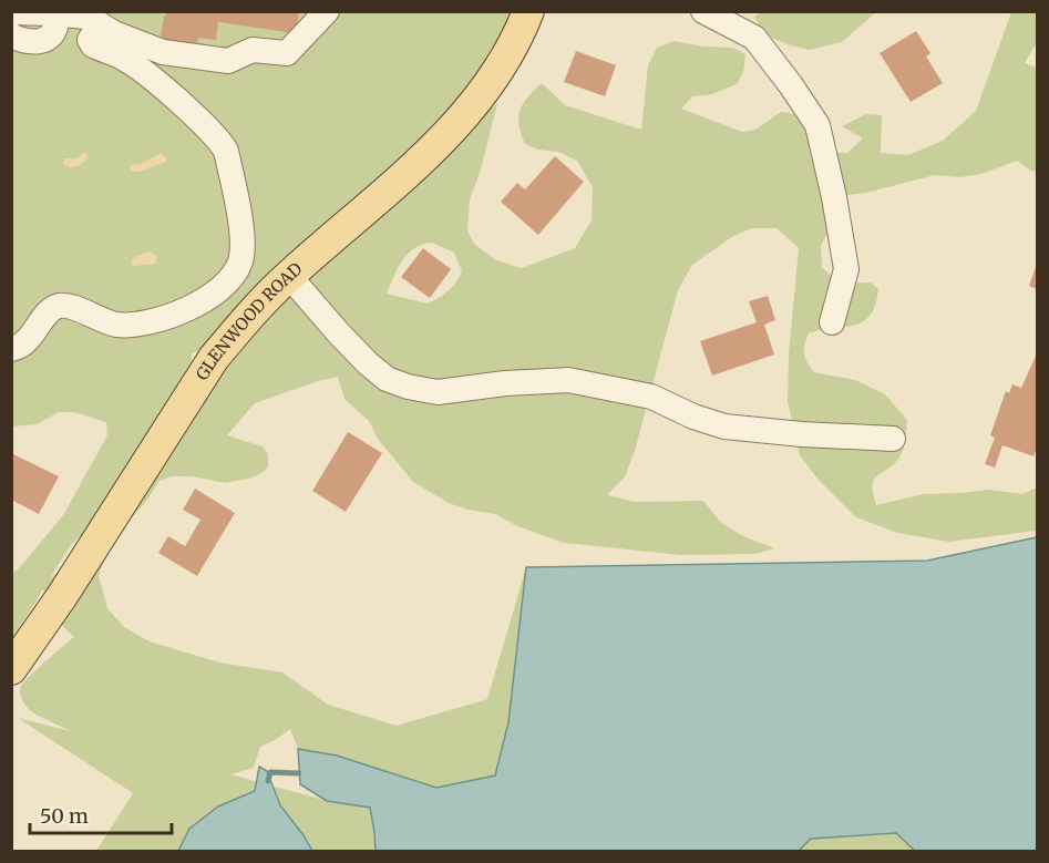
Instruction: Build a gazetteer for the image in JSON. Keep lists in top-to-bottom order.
{
  "streets": {
    "main road": ["GLENWOOD ROAD"]
  },
  "scale_bar": "50 m"
}
